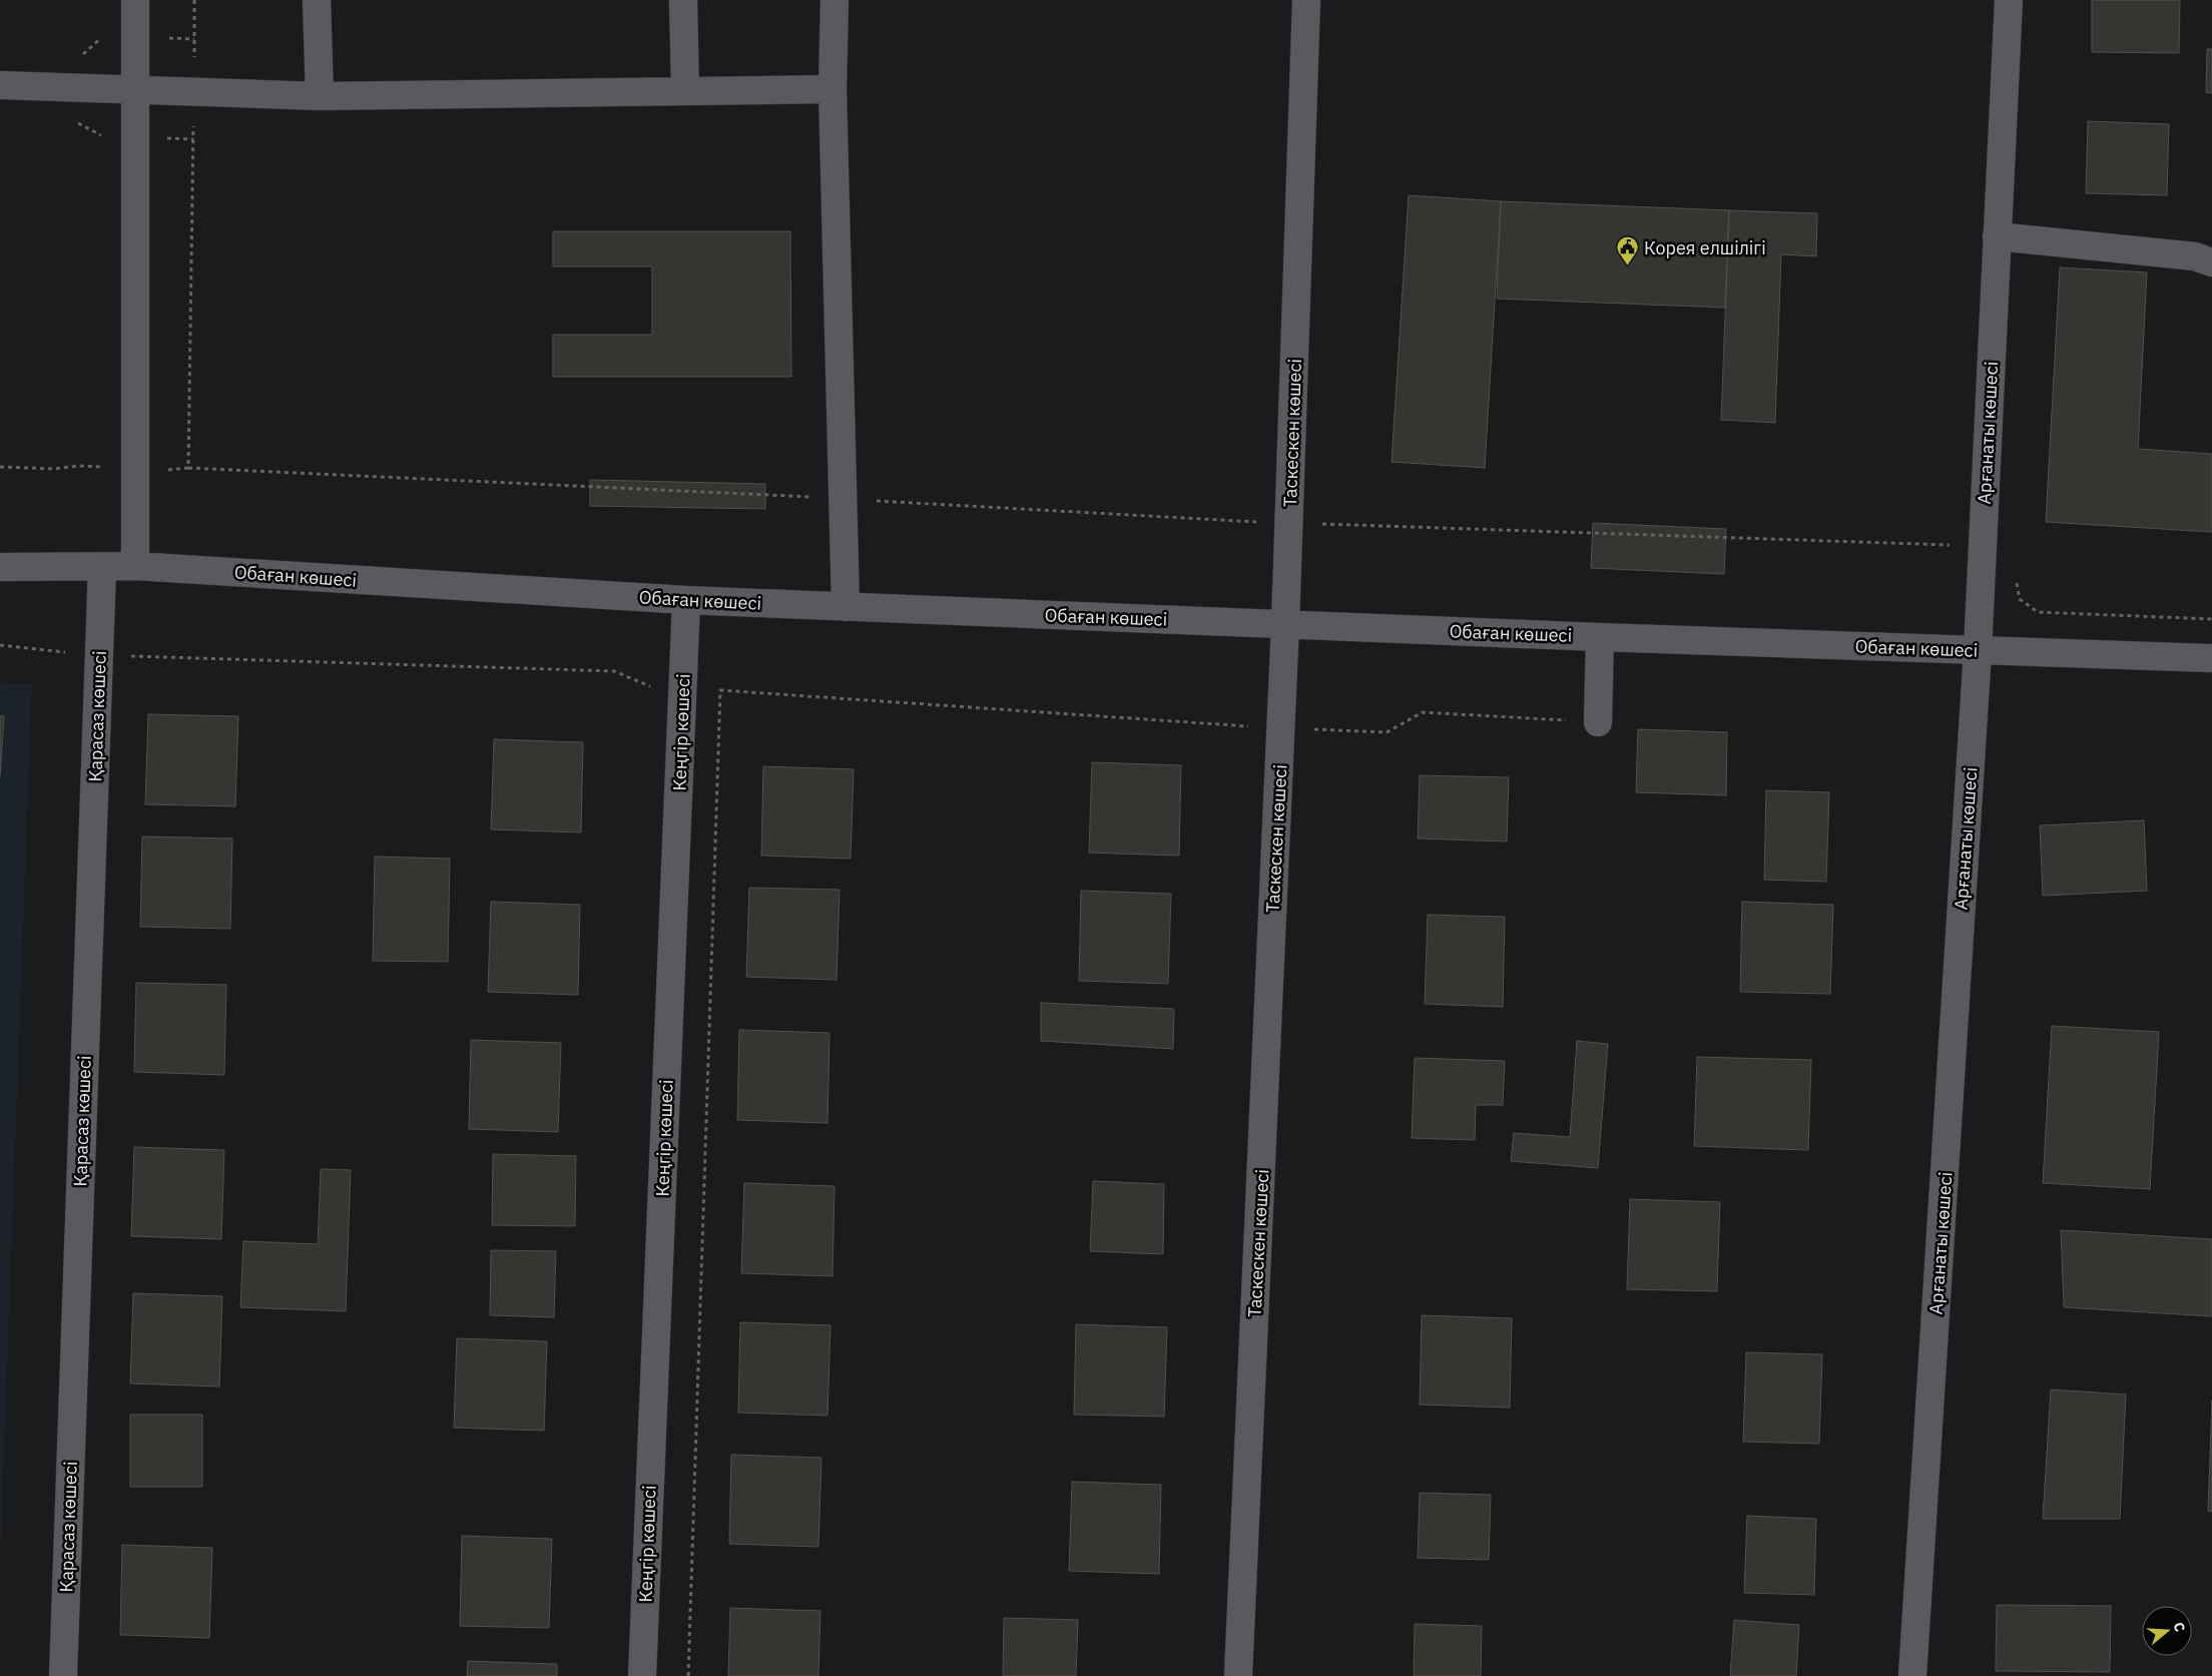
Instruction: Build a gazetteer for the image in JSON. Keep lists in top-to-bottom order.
{
  "streets": {
    "street": [
      "Таскескен көшесі",
      "Арғанаты көшесі",
      "Обаған көшесі",
      "Қарасаз көшесі",
      "Кеңгір көшесі"
    ]
  },
  "crossings": [
    ["Таскескен көшесі", "Обаған көшесі"],
    ["Арғанаты көшесі", "Обаған көшесі"],
    ["Обаған көшесі", "Қарасаз көшесі"],
    ["Обаған көшесі", "Кеңгір көшесі"]
  ],
  "places": {
    "public building": ["Корея елшілігі"]
  },
  "north": "right"
}
